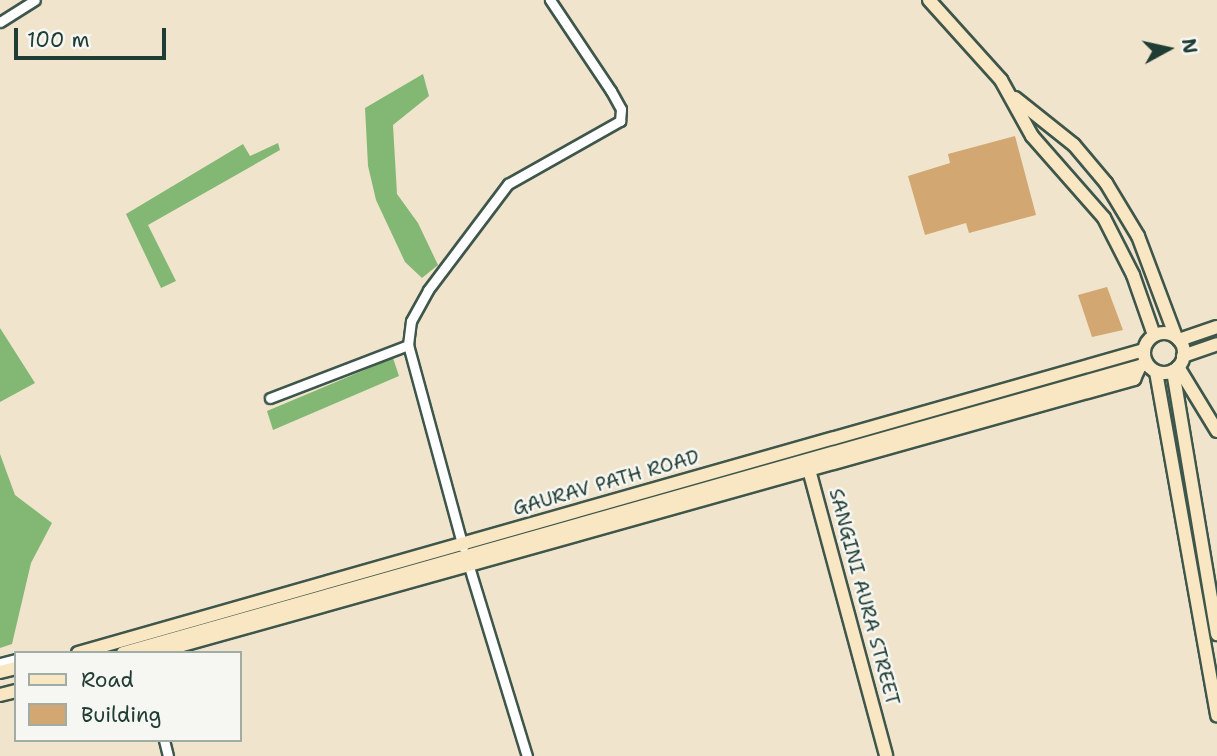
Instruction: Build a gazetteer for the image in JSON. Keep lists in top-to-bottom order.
{
  "streets": {
    "street": ["GAURAV PATH ROAD", "SANGINI AURA STREET"]
  },
  "crossings": [
    ["GAURAV PATH ROAD", "SANGINI AURA STREET"]
  ],
  "legend": ["Road", "Building"],
  "scale_bar": "100 m",
  "north": "right"
}
